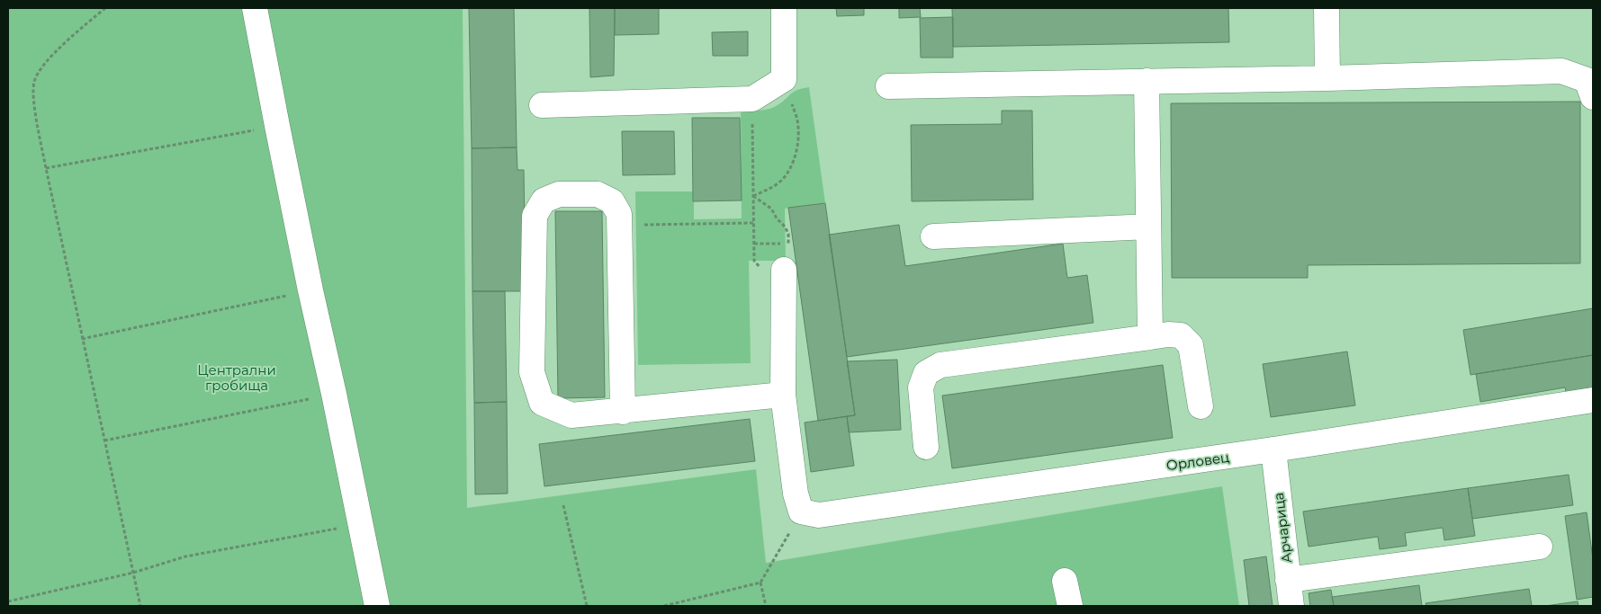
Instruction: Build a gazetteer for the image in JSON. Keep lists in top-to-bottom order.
{
  "streets": {
    "street": ["Орловец", "Арчарица"]
  },
  "crossings": [
    ["Орловец", "Арчарица"]
  ],
  "parks": ["Централни гробища"]
}
